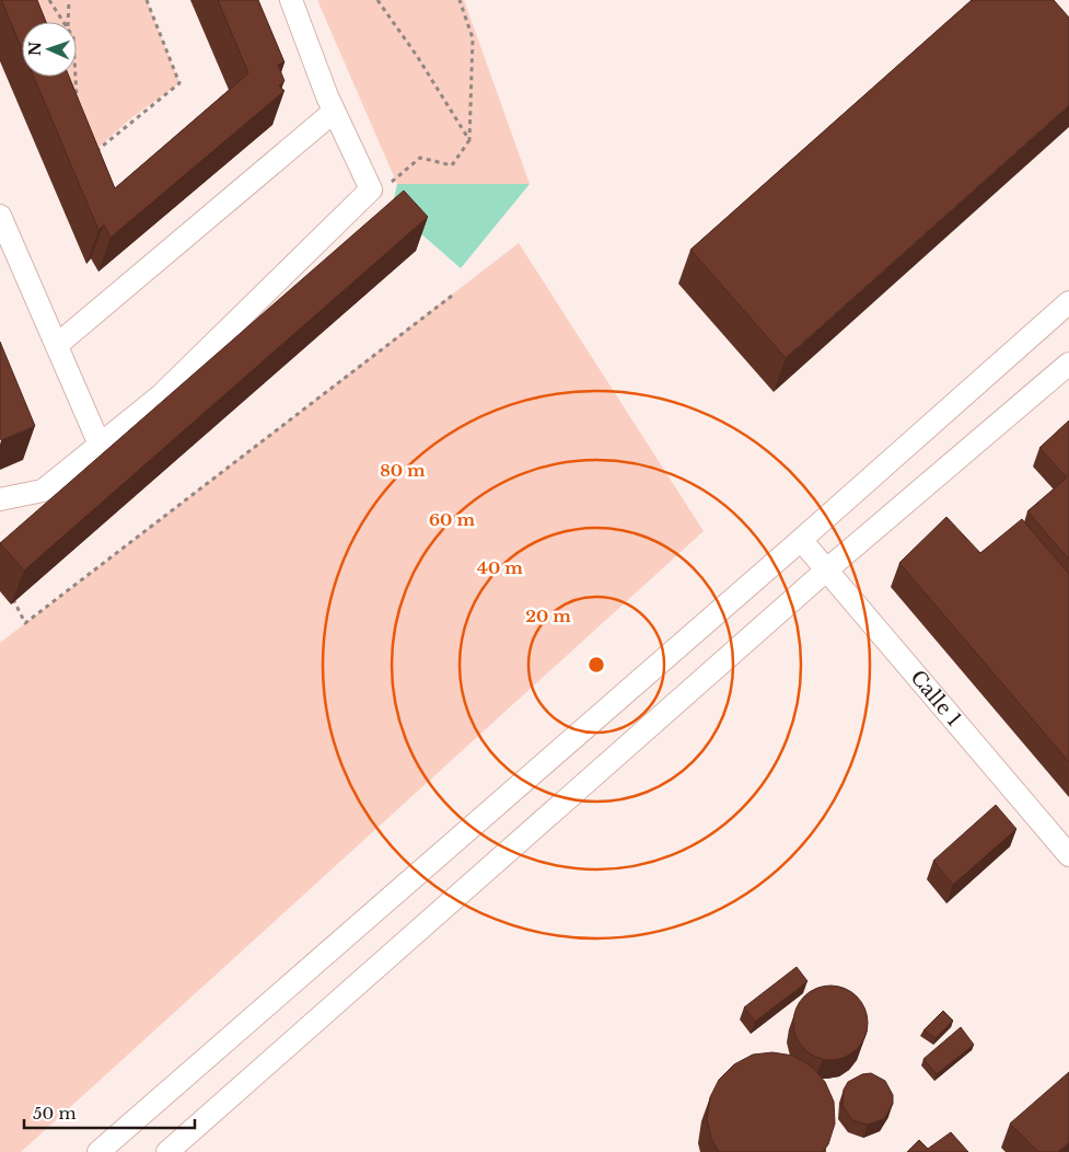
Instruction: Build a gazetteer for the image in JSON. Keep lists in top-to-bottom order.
{
  "streets": {
    "street": ["Calle 1"]
  },
  "scale_bar": "50 m",
  "north": "left",
  "rings": [
    "80 m",
    "60 m",
    "40 m",
    "20 m"
  ]
}
